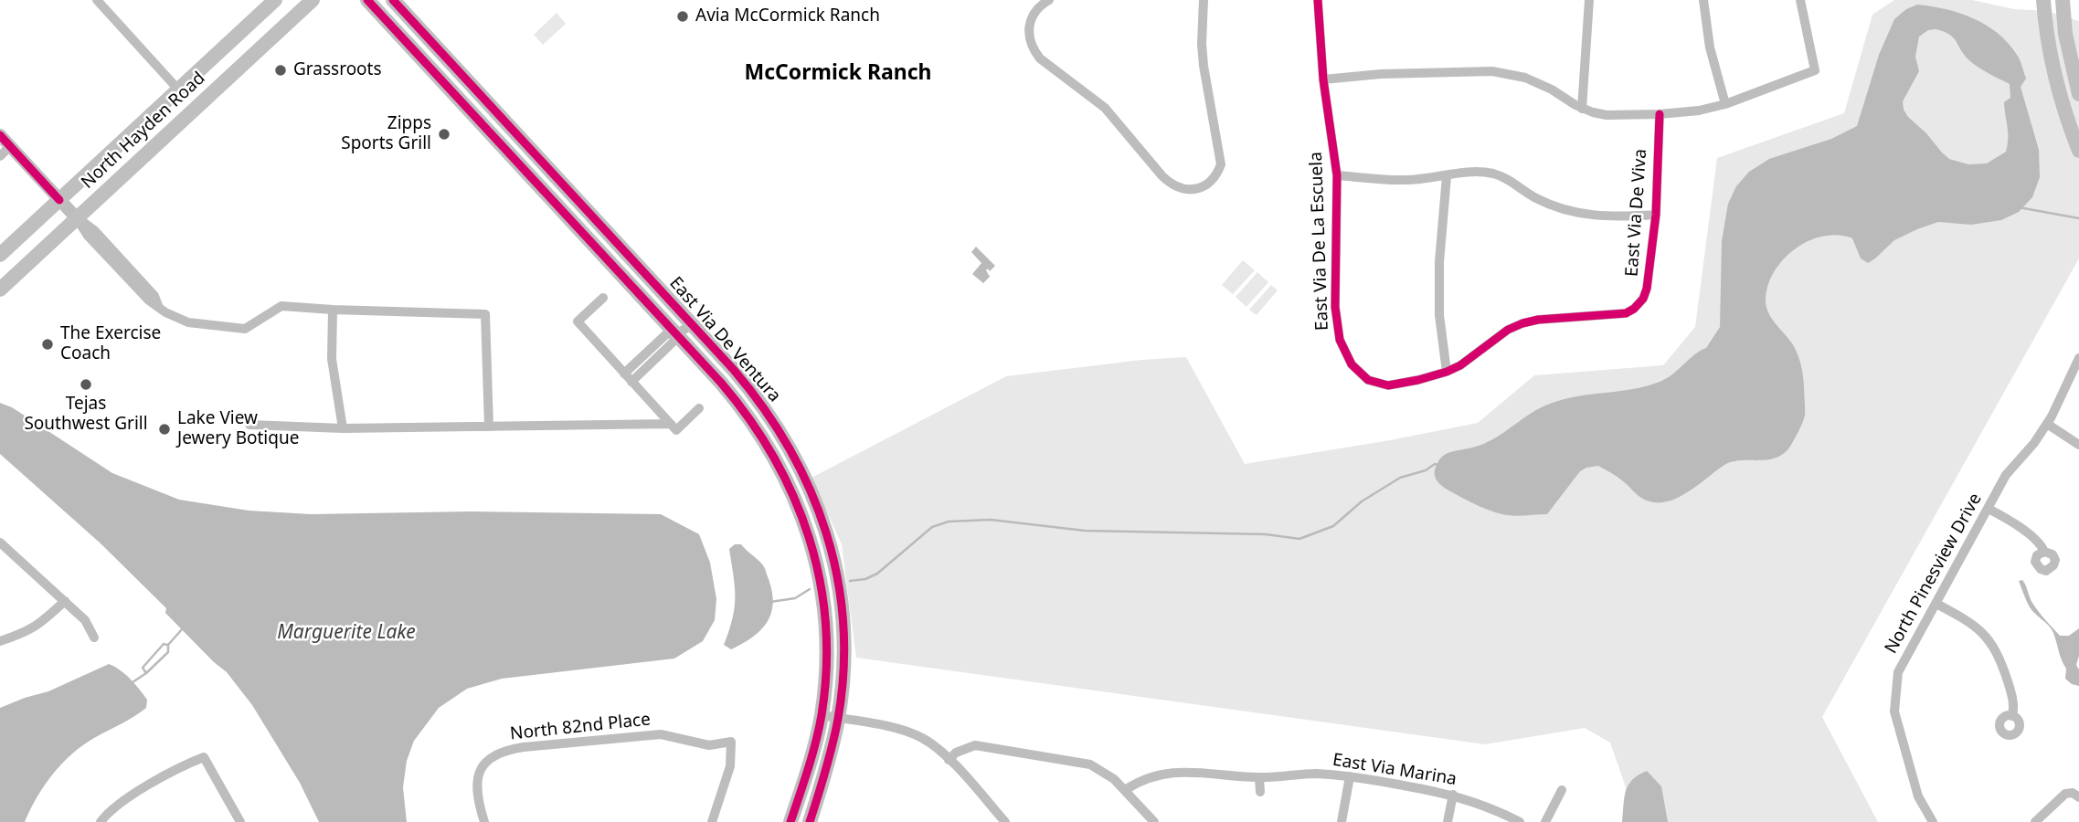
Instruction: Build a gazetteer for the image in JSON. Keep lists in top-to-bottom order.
{
  "streets": {
    "main road": ["North Hayden Road", "East Via De Ventura"],
    "street": [
      "East Via De Viva",
      "East Via De La Escuela",
      "North Pinesview Drive",
      "North 82nd Place",
      "East Via Marina"
    ]
  },
  "crossings": [
    ["East Via De Viva", "East Via De La Escuela"]
  ],
  "districts": ["McCormick Ranch"],
  "water": ["Marguerite Lake"],
  "places": [
    "Avia McCormick Ranch",
    "Grassroots",
    "Zipps Sports Grill",
    "The Exercise Coach",
    "Tejas Southwest Grill",
    "Lake View Jewery Botique"
  ]
}
